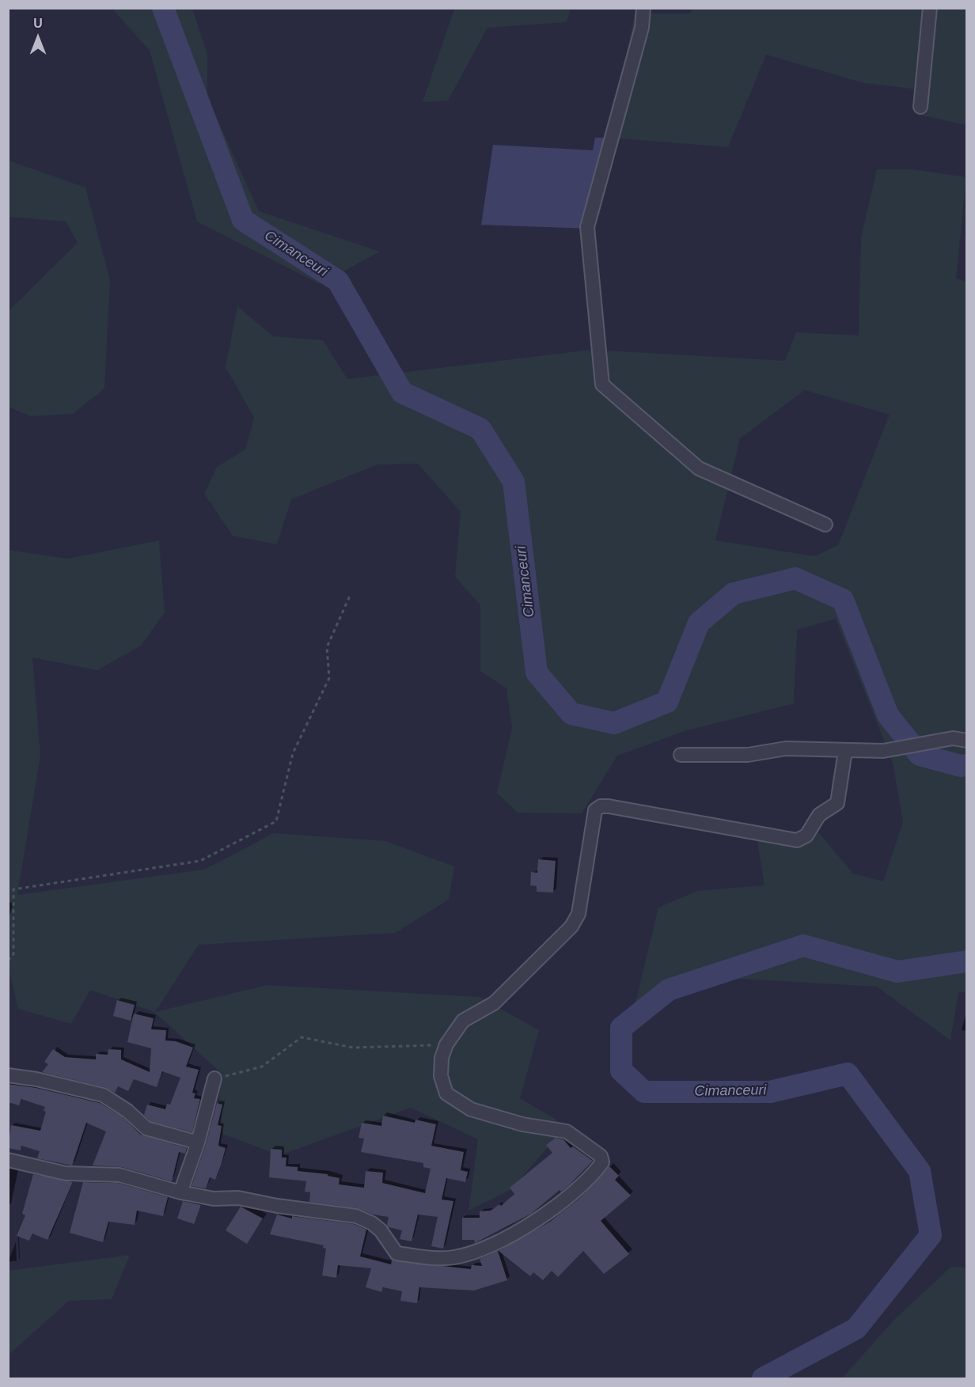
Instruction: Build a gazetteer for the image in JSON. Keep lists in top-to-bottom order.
{
  "water": ["Cimanceuri"],
  "north": "top"
}
